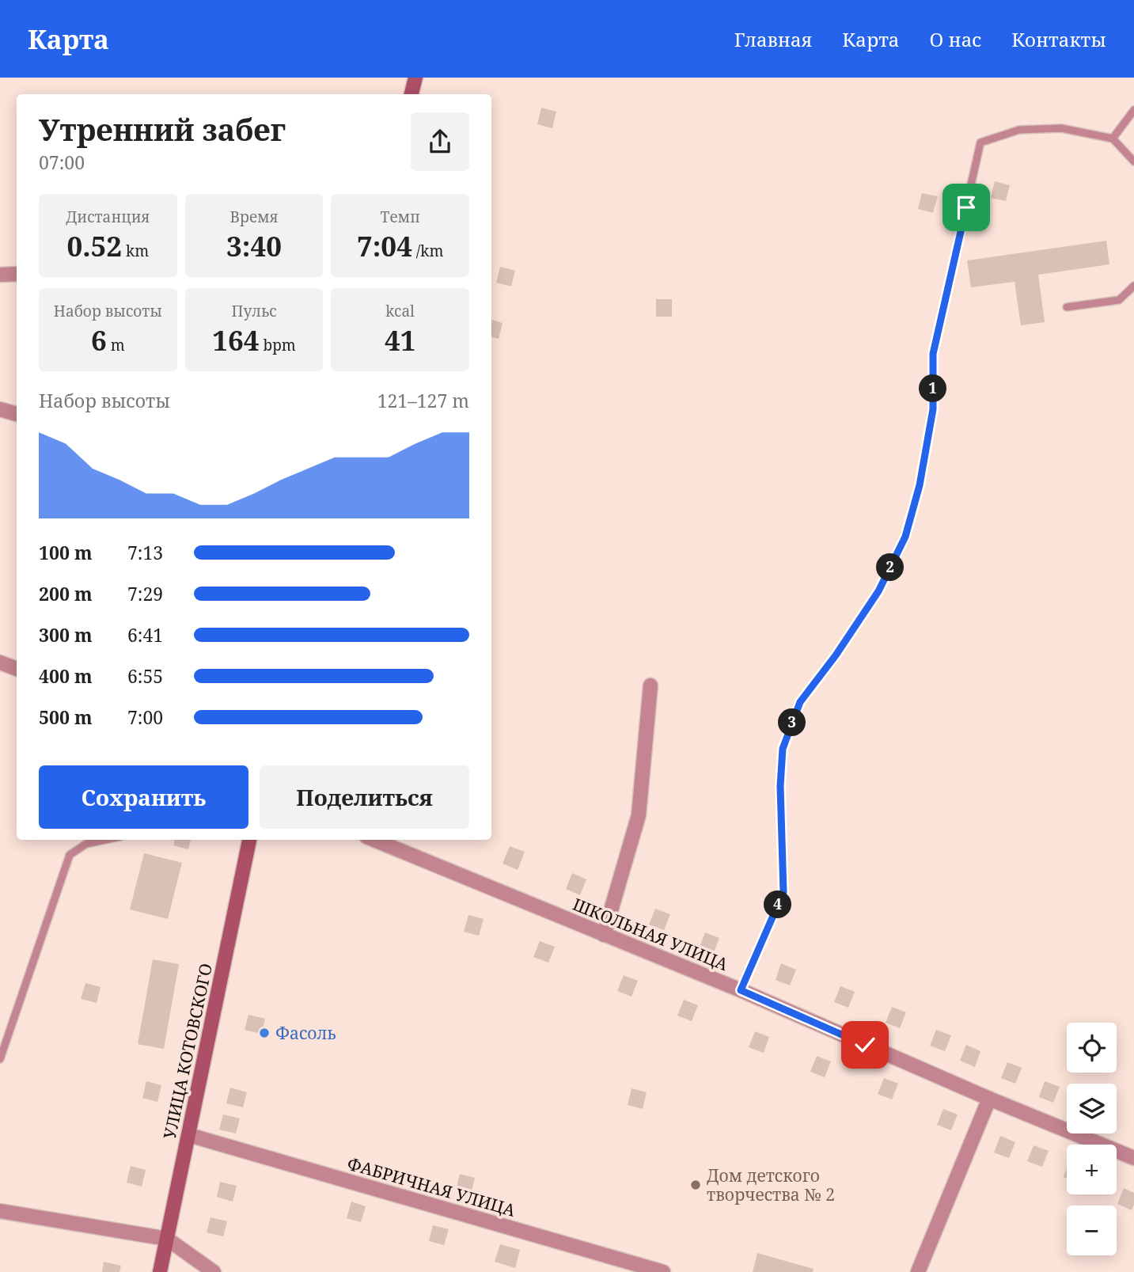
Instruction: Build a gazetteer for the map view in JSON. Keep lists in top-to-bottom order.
{
  "streets": {
    "main road": ["УЛИЦА КОТОВСКОГО"],
    "street": ["ШКОЛЬНАЯ УЛИЦА", "ФАБРИЧНАЯ УЛИЦА"]
  },
  "crossings": [
    ["УЛИЦА КОТОВСКОГО", "ФАБРИЧНАЯ УЛИЦА"]
  ],
  "places": ["Фасоль", "Дом детского творчества № 2"],
  "page": {
    "header": "Карта",
    "nav": [
      "Главная",
      "Карта",
      "О нас",
      "Контакты"
    ],
    "heading": ["Утренний забег", "07:00"],
    "stats": [
      ["Дистанция", "0.52 km"],
      ["Время", "3:40"],
      ["Темп", "7:04 /km"],
      ["Набор высоты", "6 m"],
      ["Пульс", "164 bpm"],
      ["kcal", "41"]
    ],
    "pins": [
      "1",
      "2",
      "3",
      "4"
    ],
    "chart": ["Набор высоты", "121–127 m"],
    "list": [
      {
        "name": "100 m",
        "note": "7:13"
      },
      {
        "name": "200 m",
        "note": "7:29"
      },
      {
        "name": "300 m",
        "note": "6:41"
      },
      {
        "name": "400 m",
        "note": "6:55"
      },
      {
        "name": "500 m",
        "note": "7:00"
      }
    ],
    "buttons": ["Сохранить", "Поделиться"],
    "map_buttons": ["+", "−"]
  }
}
